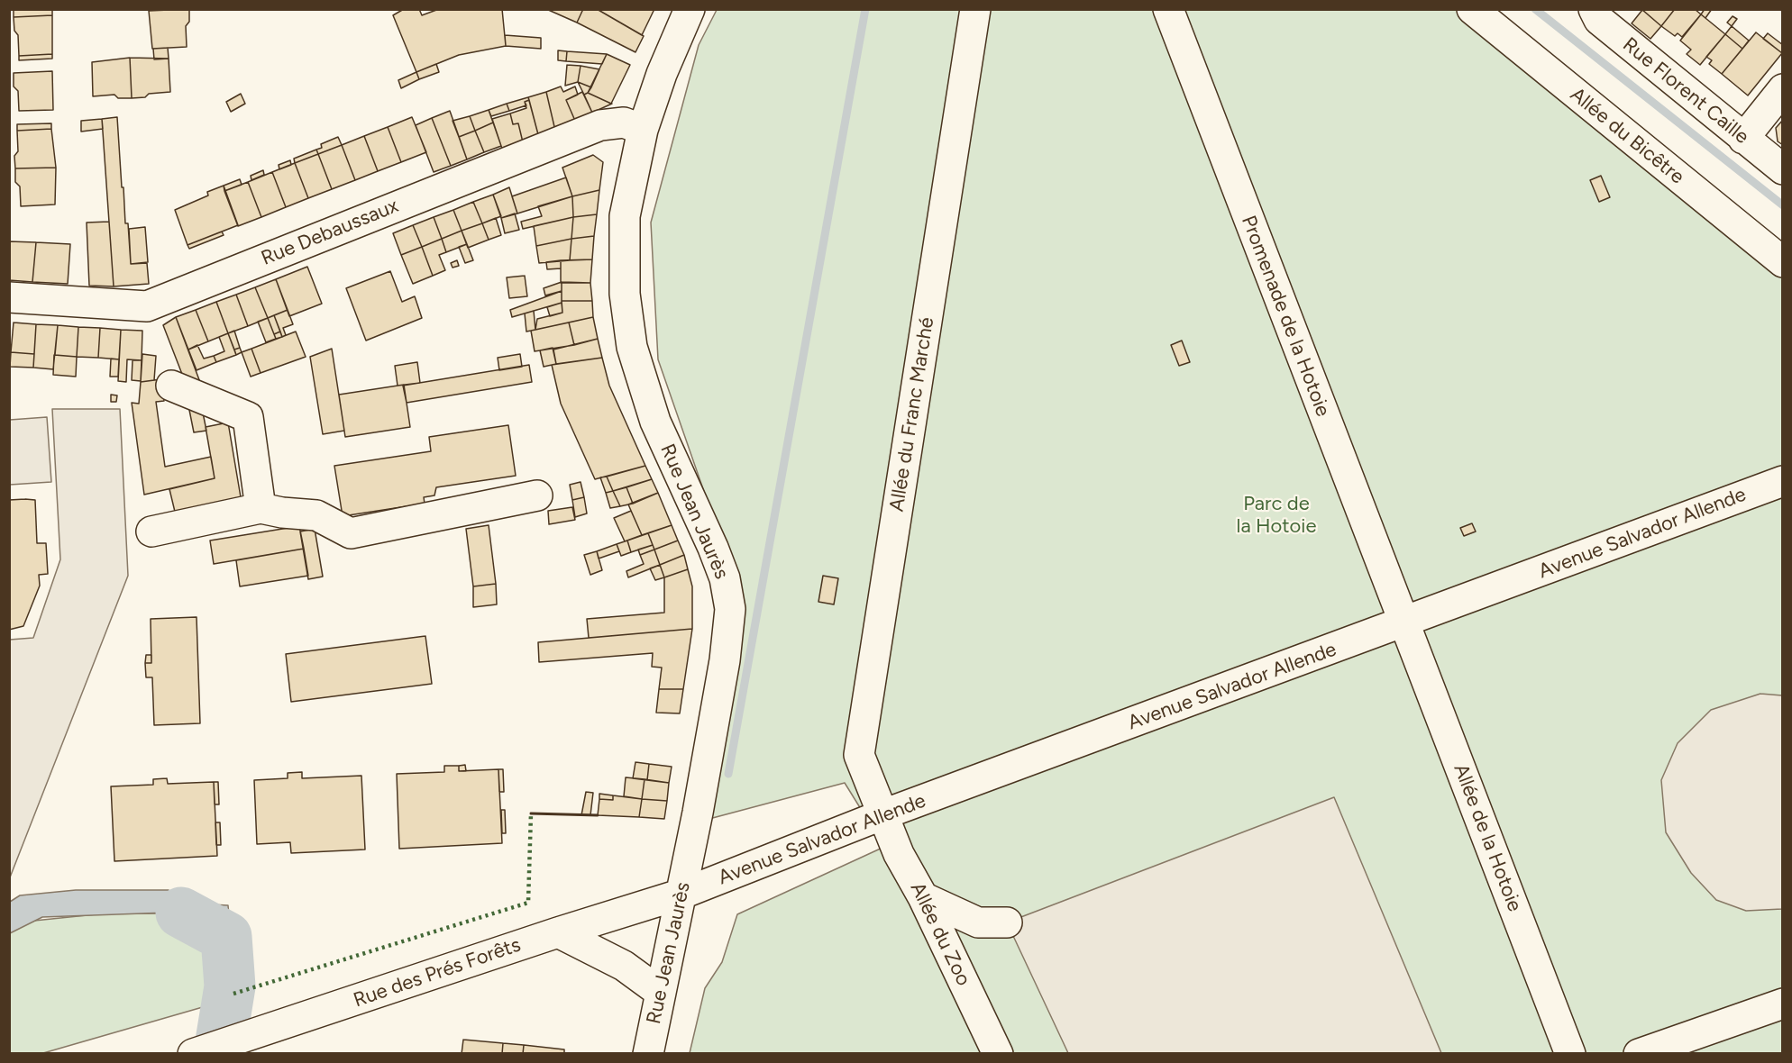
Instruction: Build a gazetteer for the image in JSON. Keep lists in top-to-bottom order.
{
  "streets": {
    "street": [
      "Rue Florent Caille",
      "Allée du Bicêtre",
      "Rue Debaussaux",
      "Promenade de la Hotoie",
      "Allée du Franc Marché",
      "Rue Jean Jaurès",
      "Avenue Salvador Allende",
      "Allée de la Hotoie",
      "Allée du Zoo",
      "Rue des Prés Forêts"
    ]
  },
  "crossings": [
    ["Rue Debaussaux", "Rue Jean Jaurès"],
    ["Promenade de la Hotoie", "Avenue Salvador Allende"],
    ["Promenade de la Hotoie", "Allée de la Hotoie"],
    ["Allée du Franc Marché", "Avenue Salvador Allende"],
    ["Allée du Franc Marché", "Allée du Zoo"],
    ["Rue Jean Jaurès", "Avenue Salvador Allende"],
    ["Rue Jean Jaurès", "Rue des Prés Forêts"],
    ["Avenue Salvador Allende", "Allée de la Hotoie"],
    ["Avenue Salvador Allende", "Allée du Zoo"],
    ["Avenue Salvador Allende", "Rue des Prés Forêts"]
  ],
  "parks": ["Parc de la Hotoie"]
}
